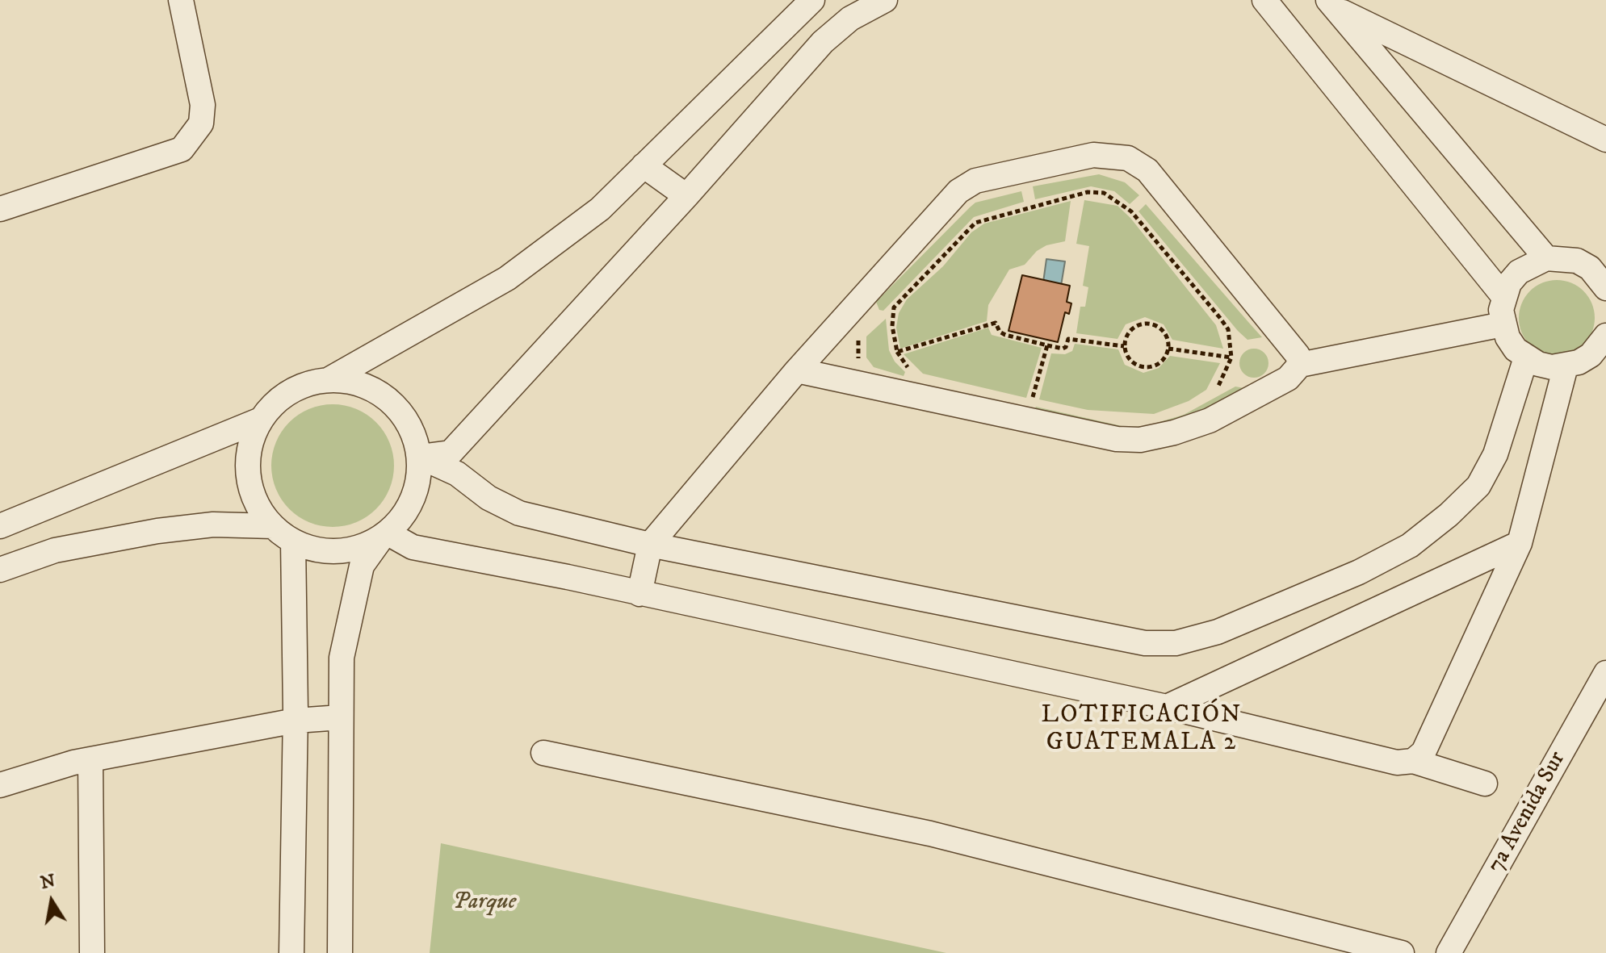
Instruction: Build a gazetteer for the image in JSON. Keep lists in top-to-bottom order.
{
  "streets": {
    "street": ["7a Avenida Sur"]
  },
  "districts": ["LOTIFICACIÓN GUATEMALA 2"],
  "parks": ["Parque"],
  "north": "top"
}
